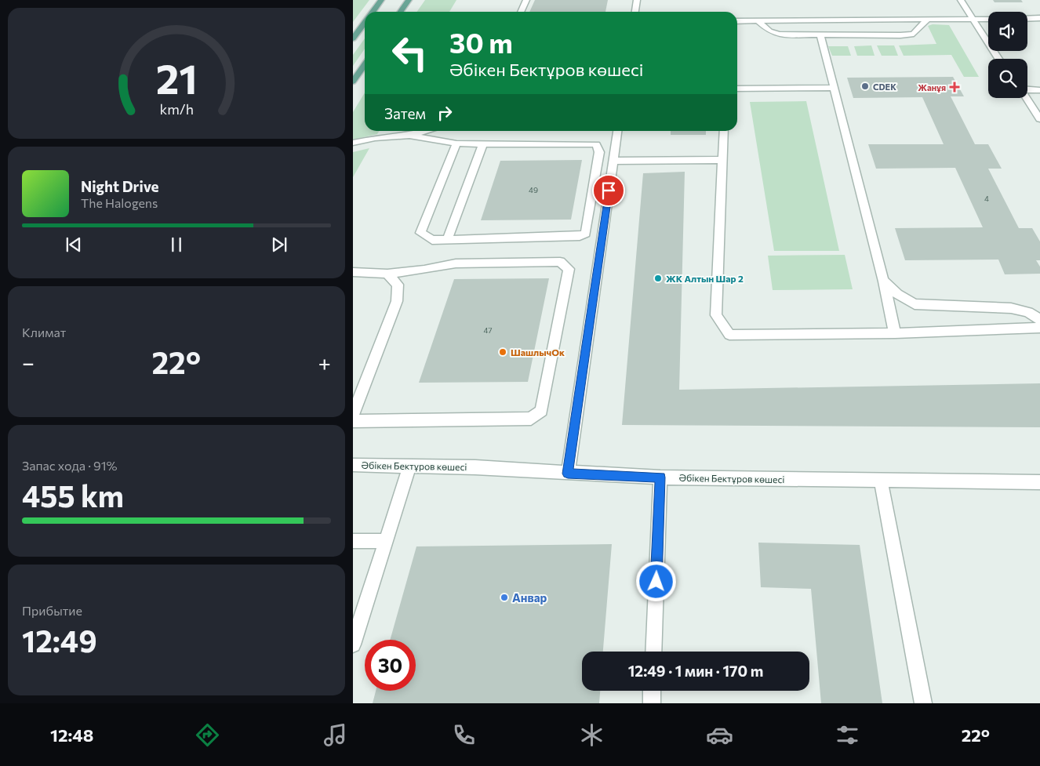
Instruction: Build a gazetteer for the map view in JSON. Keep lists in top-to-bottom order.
{
  "streets": {
    "street": ["Әбікен Бектұров көшесі"]
  },
  "places": {
    "other": [
      "CDEK",
      "ЖК Алтын Шар 2",
      "ШашлычОк",
      "Анвар"
    ],
    "health": ["Жанұя"]
  },
  "house_numbers": ["49", "4", "47"],
  "page": {
    "turn": ["30 m", "Әбікен Бектұров көшесі"],
    "then": "Затем",
    "song": ["Night Drive", "The Halogens"],
    "tile": [
      "Климат",
      ["Запас хода · 91%", "455 km"],
      ["Прибытие", "12:49"]
    ],
    "heat": ["−", "22°", "+"],
    "limit": "30",
    "trip": "12:49 · 1 мин · 170 m",
    "tabs": ["12:48", "22°"],
    "gauge": ["21", "km/h"]
  }
}
